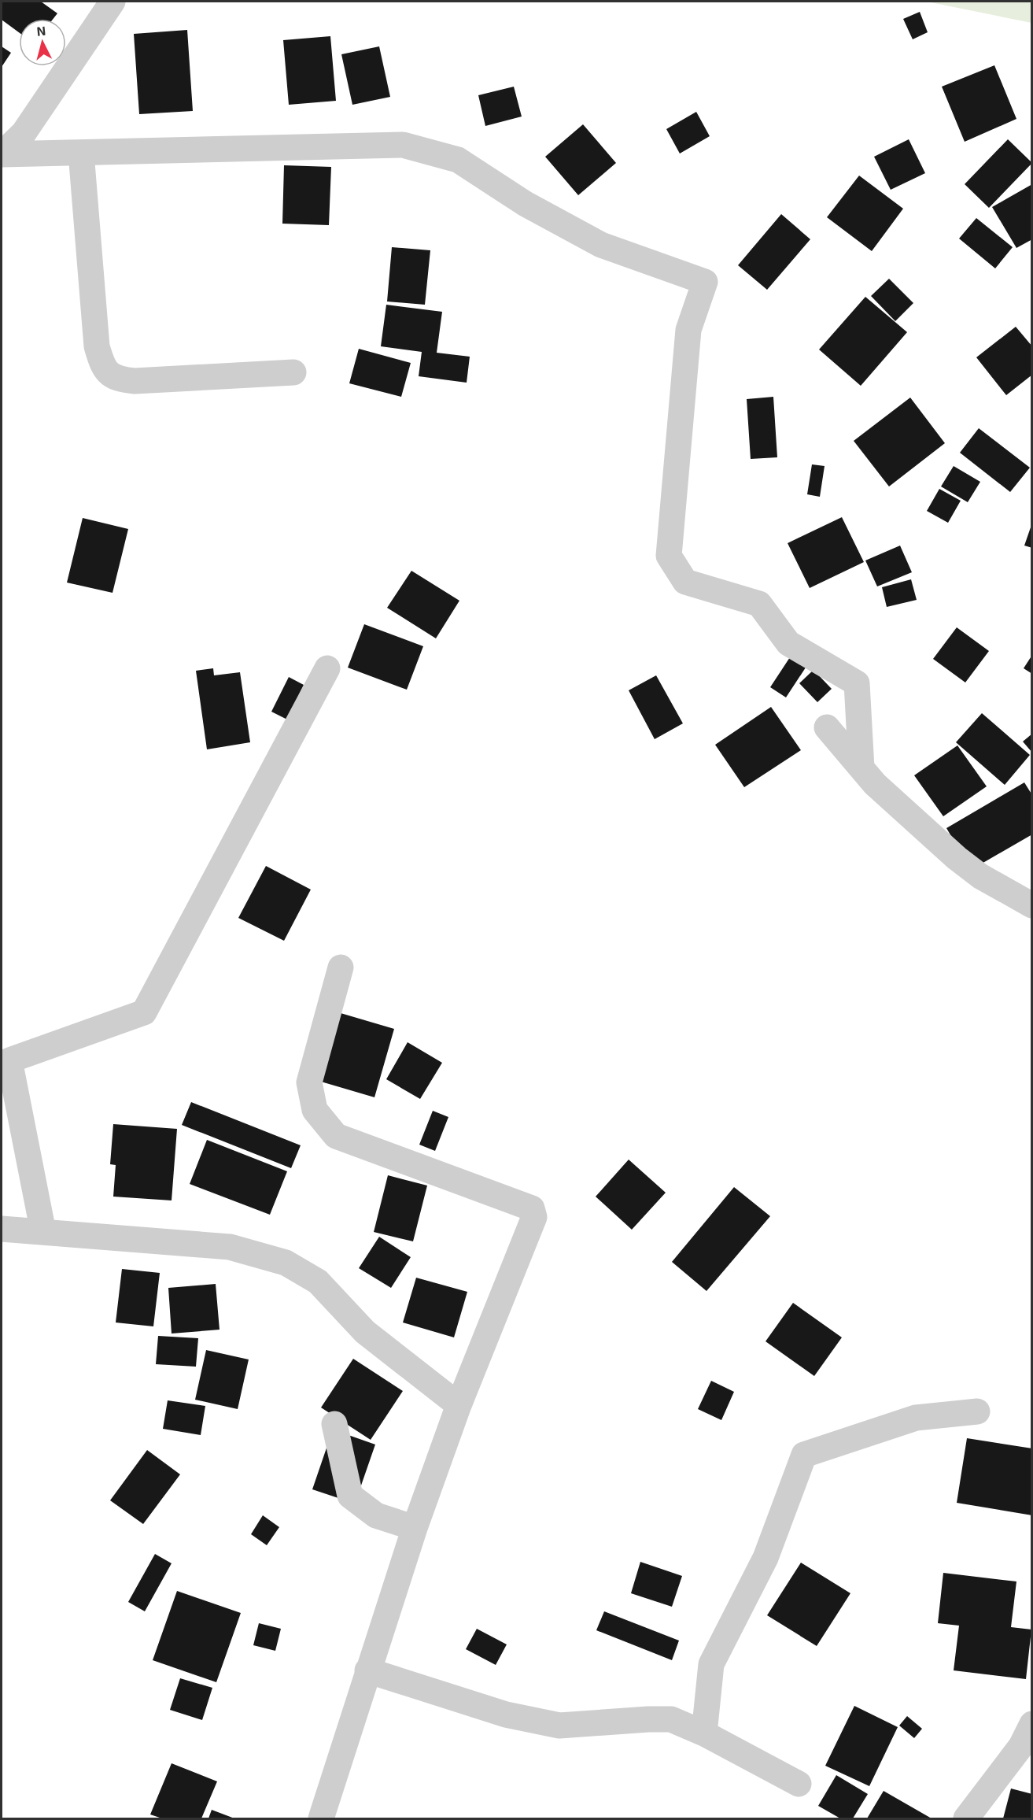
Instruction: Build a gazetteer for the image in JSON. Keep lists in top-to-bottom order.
{
  "north": "top"
}
